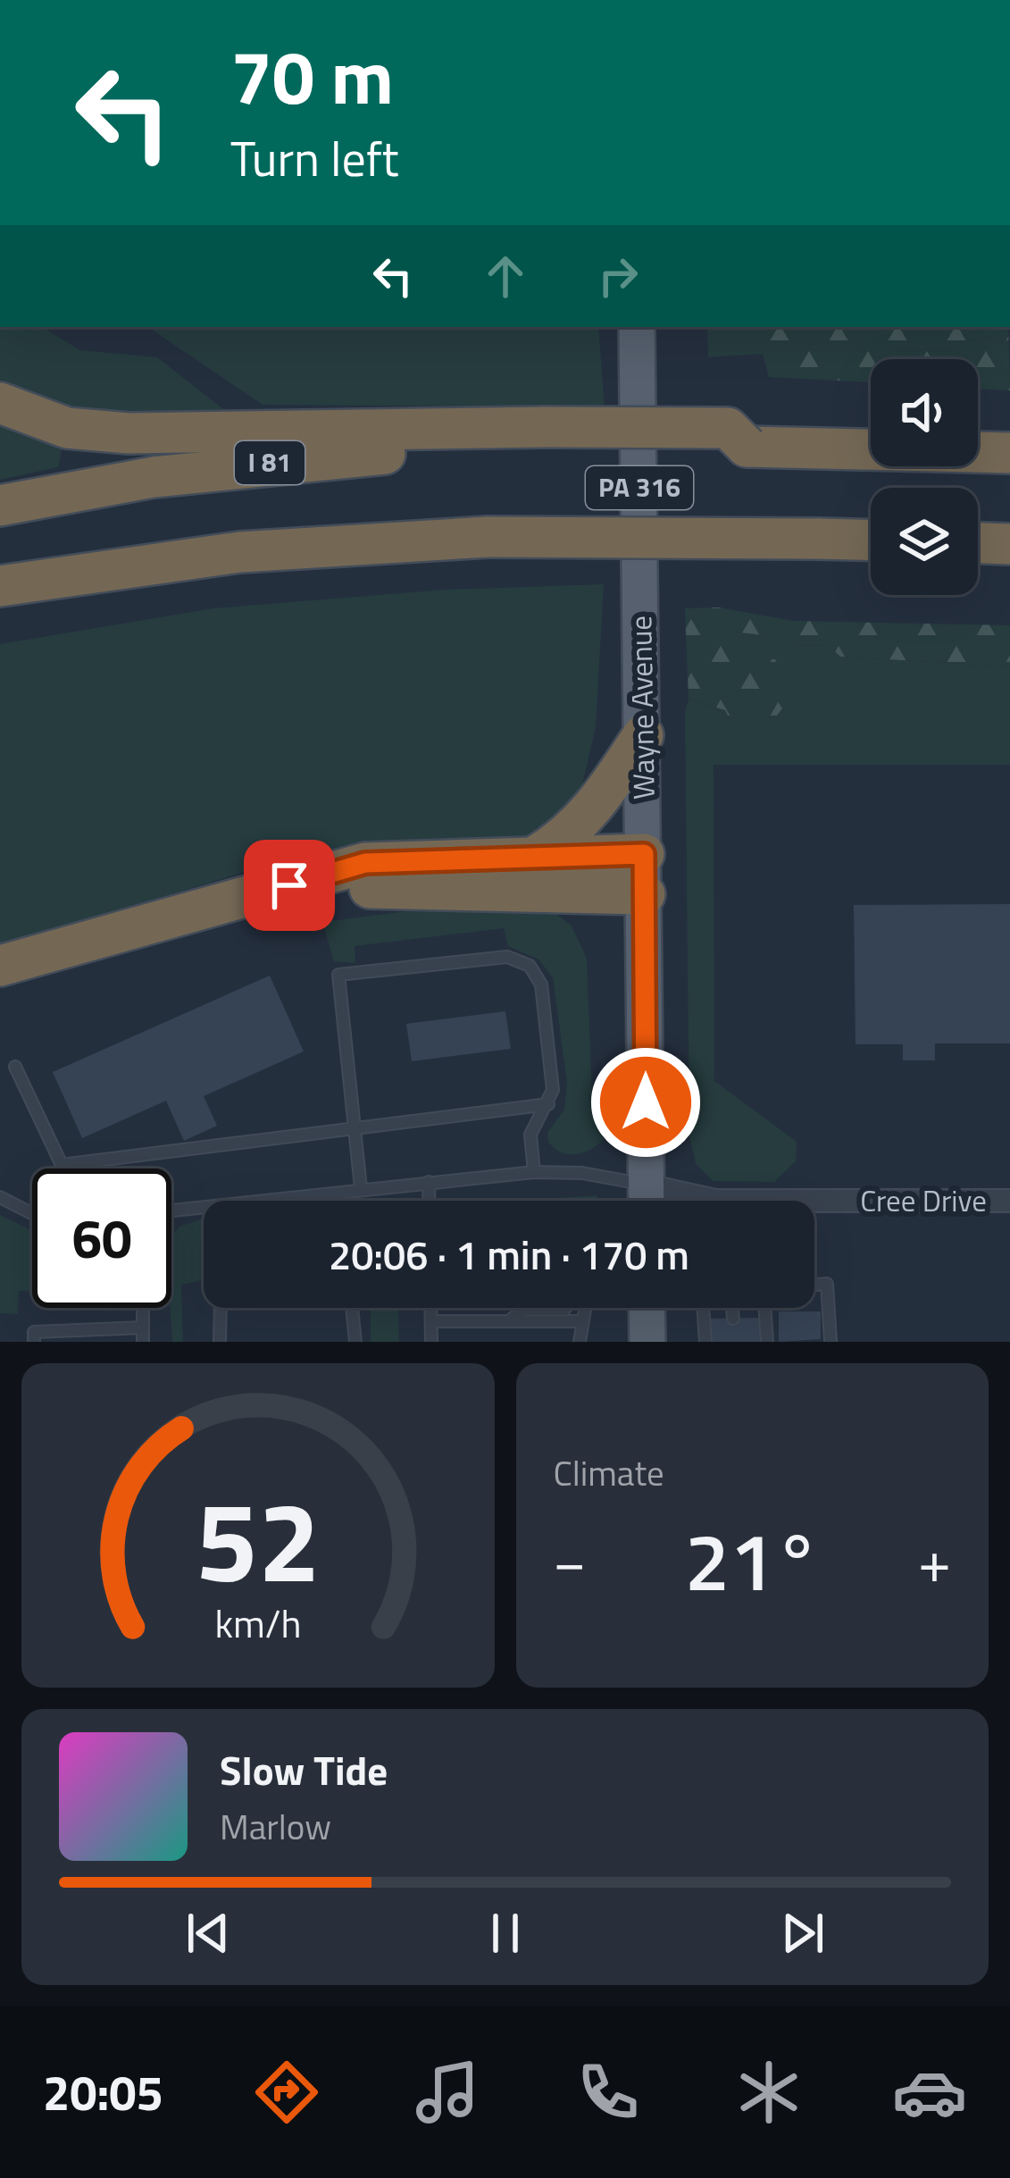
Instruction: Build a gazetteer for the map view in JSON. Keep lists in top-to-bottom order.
{
  "streets": {
    "highway": ["I 81"],
    "main road": ["PA 316", "Wayne Avenue"],
    "street": ["Cree Drive"]
  },
  "page": {
    "turn": ["70 m", "Turn left"],
    "limit": "60",
    "trip": "20:06 · 1 min · 170 m",
    "tile": "Climate",
    "heat": ["−", "21°", "+"],
    "song": ["Slow Tide", "Marlow"],
    "tabs": "20:05",
    "gauge": ["52", "km/h"]
  }
}
